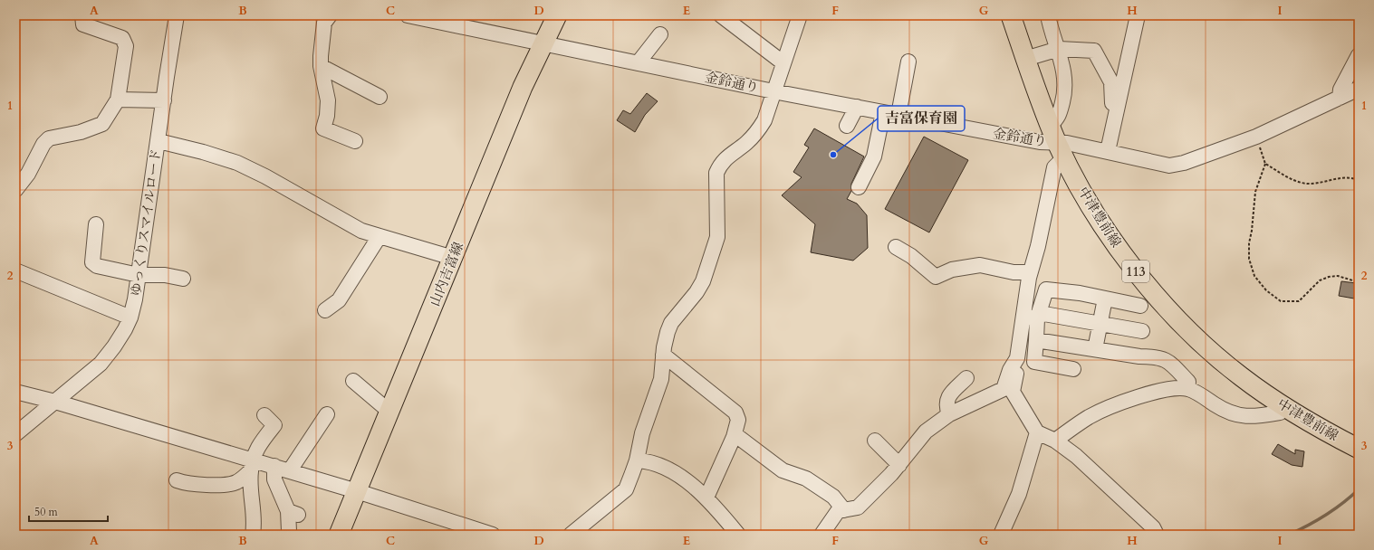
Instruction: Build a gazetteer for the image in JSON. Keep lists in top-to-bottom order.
{
  "streets": {
    "main road": ["中津豊前線", "113", "山内吉富線"],
    "street": ["金鈴通り", "ゆっくりスマイルロード"]
  },
  "crossings": [
    ["金鈴通り", "中津豊前線"],
    ["金鈴通り", "山内吉富線"]
  ],
  "places": ["吉富保育園"],
  "scale_bar": "50 m",
  "grid": {
    "columns": [
      "A",
      "B",
      "C",
      "D",
      "E",
      "F",
      "G",
      "H",
      "I"
    ],
    "rows": ["1", "2", "3"]
  }
}
